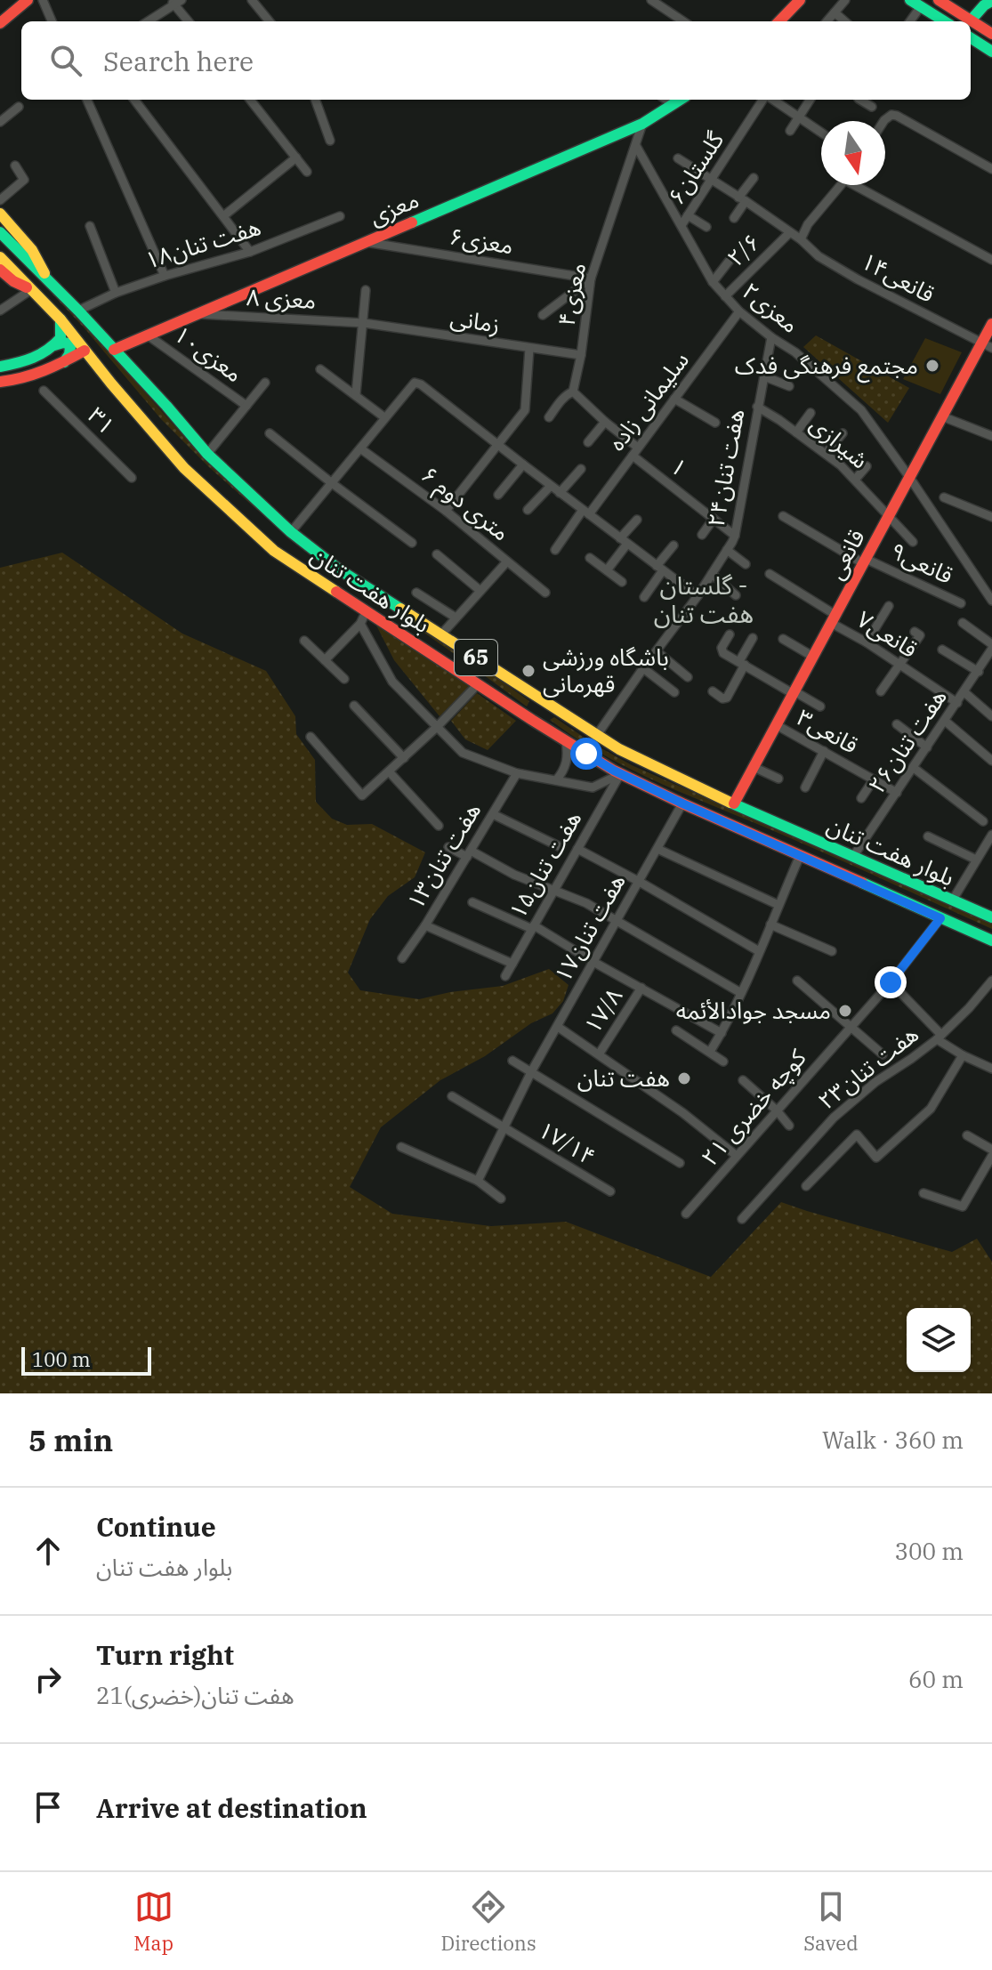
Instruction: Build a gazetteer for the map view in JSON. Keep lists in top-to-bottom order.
{
  "streets": {
    "main road": [
      "معزی",
      "قانعی",
      "بلوار هفت تنان",
      "65"
    ],
    "street": [
      "گلستان۶",
      "۶معزی",
      "هفت تنان۱۸",
      "۲/۶",
      "۱۴قانعی",
      "۴معزی",
      "معزی ۸",
      "۲معزی",
      "زمانی",
      "۱۰معزی",
      "سلیمانی زاده",
      "۳۱",
      "شیرازی",
      "۱",
      "هفت تنان۲۴",
      "۶ متری دوم",
      "۹قانعی",
      "۷قانعی",
      "۳قانعی",
      "هفت تنان۲۶",
      "۱۳هفت تنان",
      "هفت تنان۱۵",
      "هفت تنان۱۷",
      "۱۷/۸",
      "هفت تنان۲۳",
      "کوچه خضری ۲۱",
      "۱۷/۱۴"
    ]
  },
  "crossings": [
    ["گلستان۶", "۱۴قانعی"],
    ["گلستان۶", "۲معزی"],
    ["معزی", "۶معزی"],
    ["معزی", "۴معزی"],
    ["معزی", "معزی ۸"],
    ["معزی", "۱۰معزی"],
    ["معزی", "بلوار هفت تنان"],
    ["۶معزی", "۴معزی"],
    ["هفت تنان۱۸", "بلوار هفت تنان"],
    ["۲/۶", "۱۴قانعی"],
    ["۲/۶", "۲معزی"],
    ["۱۴قانعی", "قانعی"],
    ["۴معزی", "۲معزی"],
    ["۴معزی", "زمانی"],
    ["معزی ۸", "زمانی"],
    ["۲معزی", "سلیمانی زاده"],
    ["۲معزی", "هفت تنان۲۴"],
    ["۲معزی", "قانعی"],
    ["سلیمانی زاده", "۱"],
    ["شیرازی", "هفت تنان۲۴"],
    ["شیرازی", "قانعی"],
    ["۱", "هفت تنان۲۴"],
    ["هفت تنان۲۴", "بلوار هفت تنان"],
    ["قانعی", "۹قانعی"],
    ["قانعی", "بلوار هفت تنان"],
    ["قانعی", "۷قانعی"],
    ["قانعی", "۳قانعی"],
    ["بلوار هفت تنان", "65"],
    ["بلوار هفت تنان", "هفت تنان۲۶"],
    ["بلوار هفت تنان", "هفت تنان۱۵"],
    ["بلوار هفت تنان", "هفت تنان۱۷"],
    ["بلوار هفت تنان", "کوچه خضری ۲۱"],
    ["۷قانعی", "هفت تنان۲۶"],
    ["۳قانعی", "هفت تنان۲۶"],
    ["هفت تنان۱۷", "۱۷/۱۴"]
  ],
  "districts": ["گلستان - هفت تنان"],
  "places": [
    "مجتمع فرهنگی فدک",
    "باشگاه ورزشی قهرمانی",
    "مسجد جوادالأئمه",
    "هفت تنان"
  ],
  "scale_bar": "100 m",
  "north": "bottom",
  "page": {
    "search": "Search here",
    "scale": "100 m",
    "heading": ["5 min", "Walk · 360 m"],
    "list": [
      ["Continue", "بلوار هفت تنان", "300 m"],
      ["Turn right", "21هفت تنان(خضری)", "60 m"],
      "Arrive at destination"
    ],
    "nav": ["Map", "Directions", "Saved"]
  }
}
